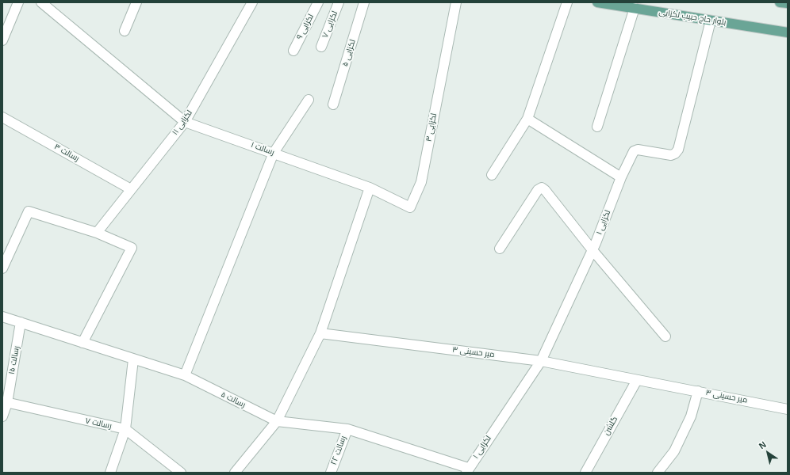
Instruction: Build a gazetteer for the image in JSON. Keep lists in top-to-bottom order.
{
  "streets": {
    "main road": ["بلوار حاج حبیب لکزايی"],
    "street": [
      "لکزایی ۷",
      "لکزایی ۹",
      "لکزایی ۵",
      "لکزایی ۱۱",
      "لکزایی ۳",
      "رسالت ۱",
      "رسالت ۳",
      "لکزایی ۱",
      "میر حسینی ۳",
      "رسالت ۱۵",
      "رسالت ۵",
      "رسالت ۷",
      "گلشن",
      "رسالت ۲۲"
    ]
  },
  "crossings": [
    ["بلوار حاج حبیب لکزايی", "لکزایی ۱"],
    ["لکزایی ۱۱", "رسالت ۱"],
    ["لکزایی ۱۱", "رسالت ۳"],
    ["لکزایی ۳", "رسالت ۱"],
    ["لکزایی ۱", "میر حسینی ۳"],
    ["لکزایی ۱", "رسالت ۵"],
    ["میر حسینی ۳", "گلشن"],
    ["رسالت ۱۵", "رسالت ۵"],
    ["رسالت ۱۵", "رسالت ۷"],
    ["رسالت ۵", "رسالت ۲۲"]
  ],
  "north": "top left"
}
